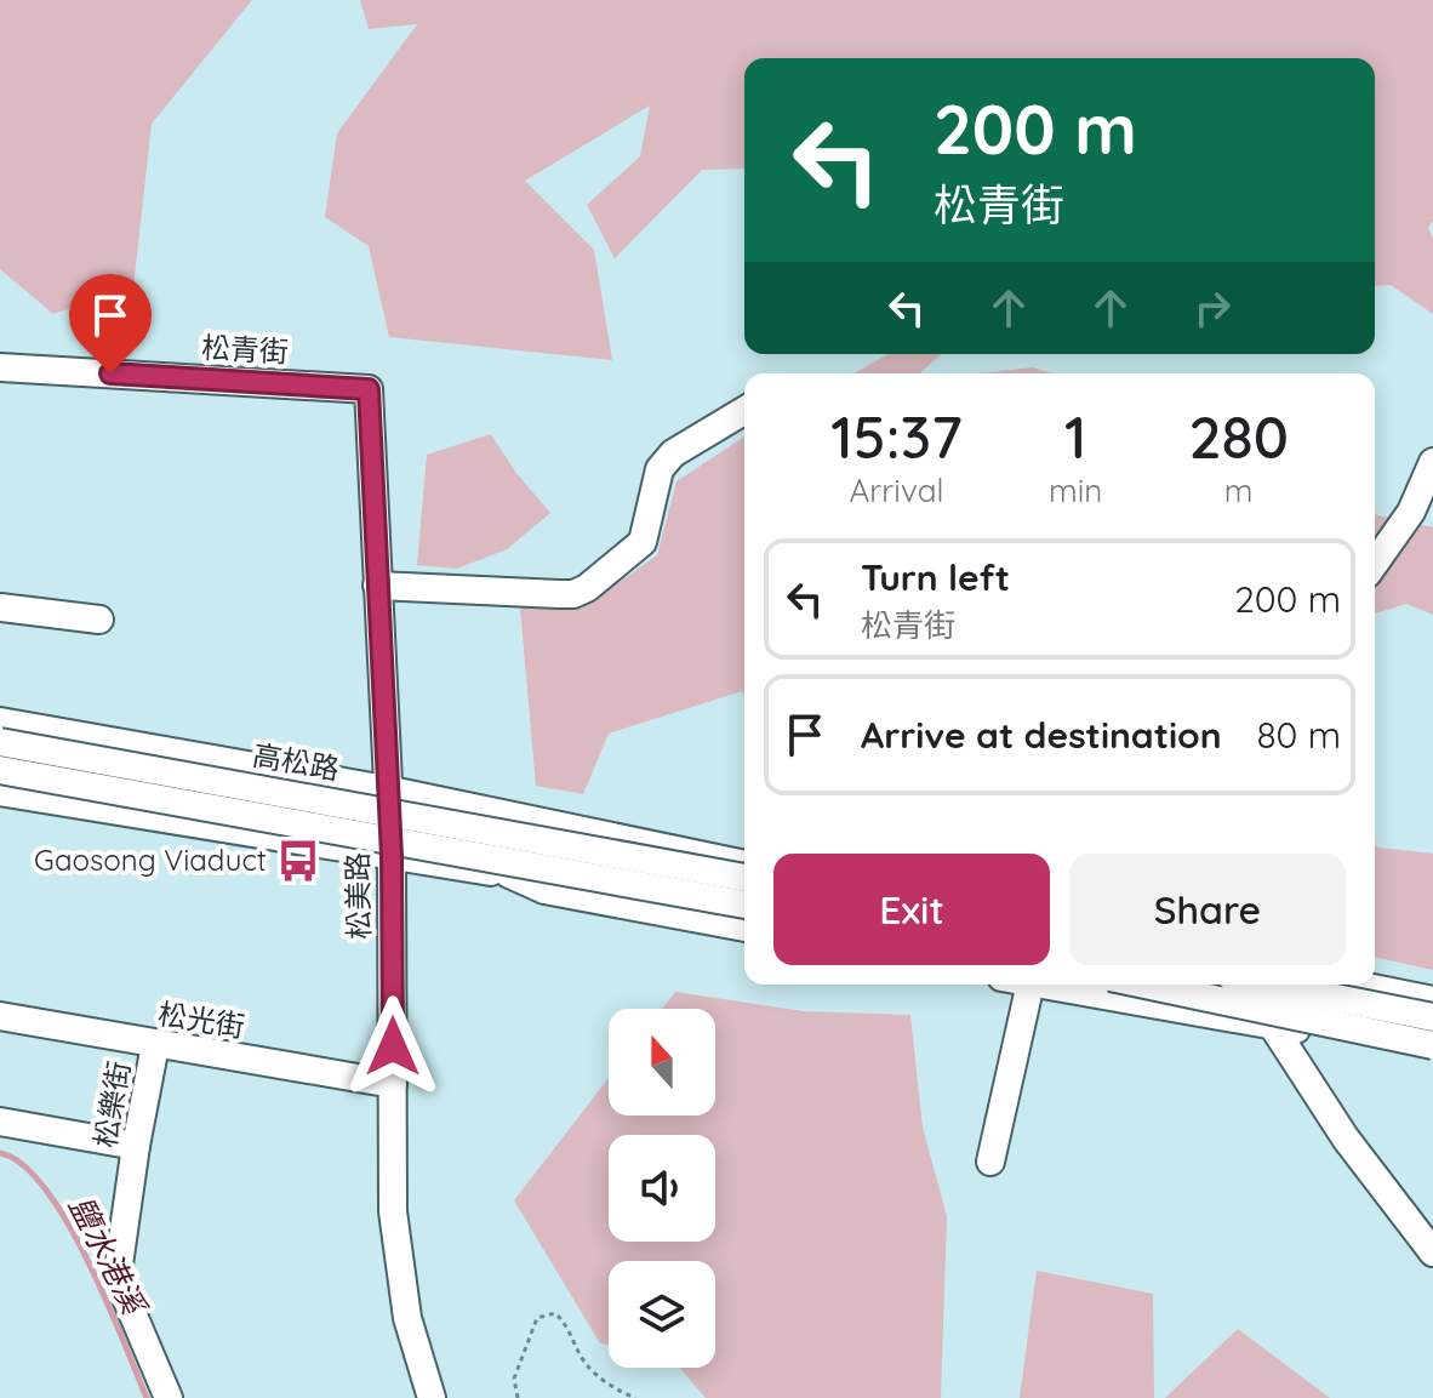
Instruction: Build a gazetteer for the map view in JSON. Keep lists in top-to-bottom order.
{
  "streets": {
    "street": [
      "松青街",
      "高松路",
      "松美路",
      "松光街",
      "松樂街"
    ]
  },
  "crossings": [
    ["松青街", "松美路"],
    ["高松路", "松美路"],
    ["松美路", "松光街"],
    ["松光街", "松樂街"]
  ],
  "water": ["鹽水港溪"],
  "places": {
    "bus stop": ["Gaosong Viaduct"]
  },
  "north": "top",
  "page": {
    "turn": ["200 m", "松青街"],
    "eta": [
      "15:37",
      "Arrival",
      "1",
      "min",
      "280",
      "m"
    ],
    "list": [
      {
        "name": "Turn left",
        "note": "松青街",
        "value": "200 m"
      },
      {
        "name": "Arrive at destination",
        "value": "80 m"
      }
    ],
    "buttons": ["Exit", "Share"]
  }
}
